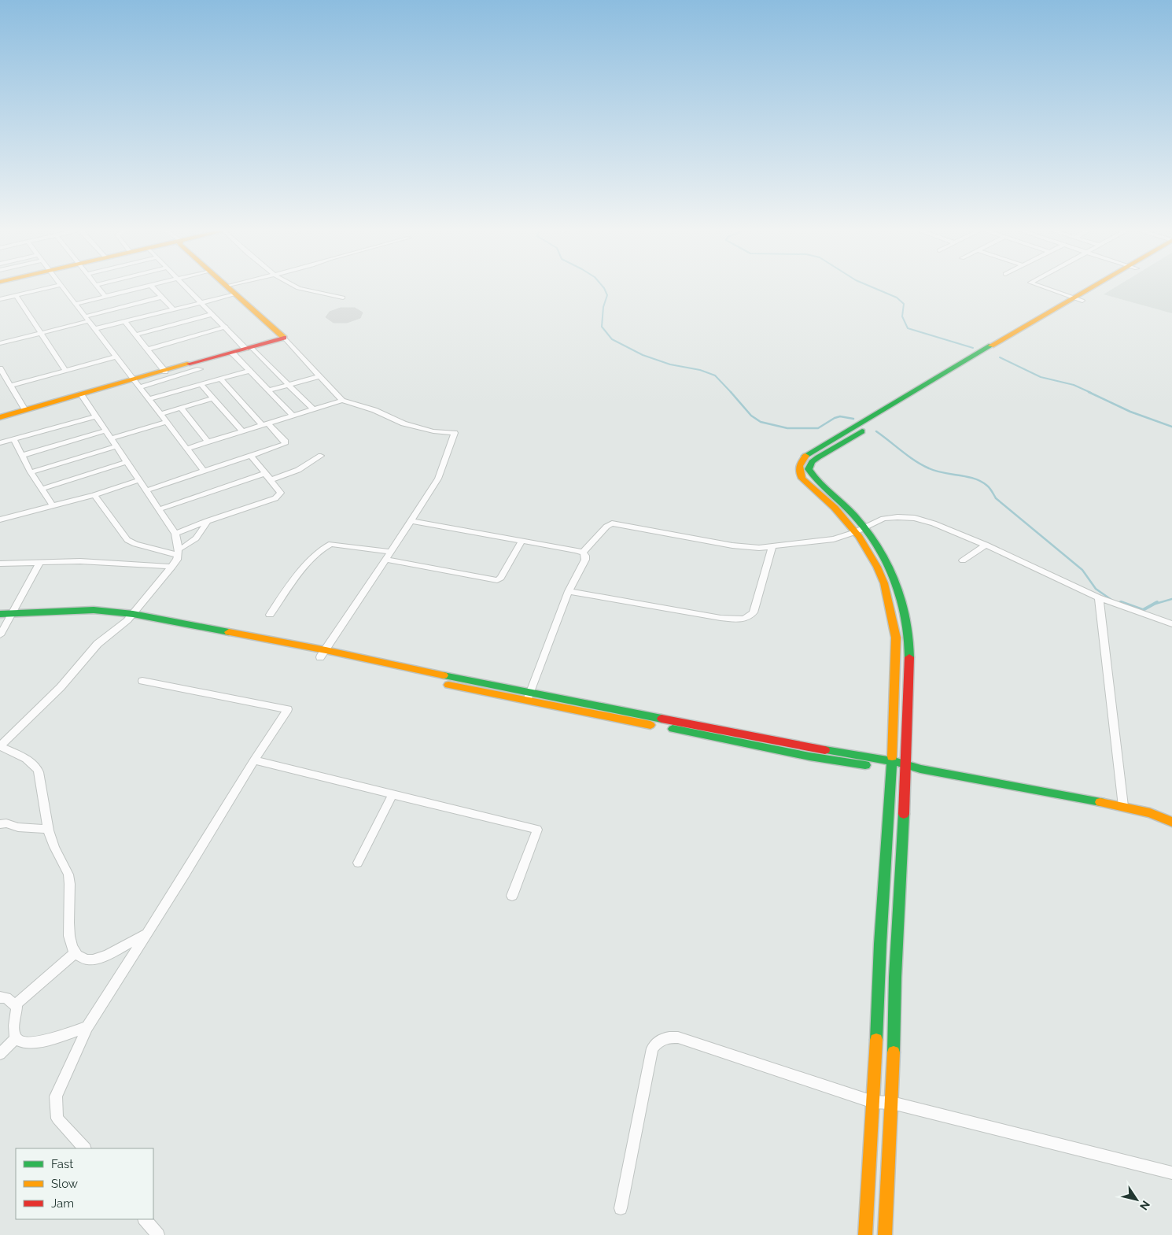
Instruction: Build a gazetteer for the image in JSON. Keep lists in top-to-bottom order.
{
  "legend": ["Fast", "Slow", "Jam"],
  "north": "bottom right"
}
